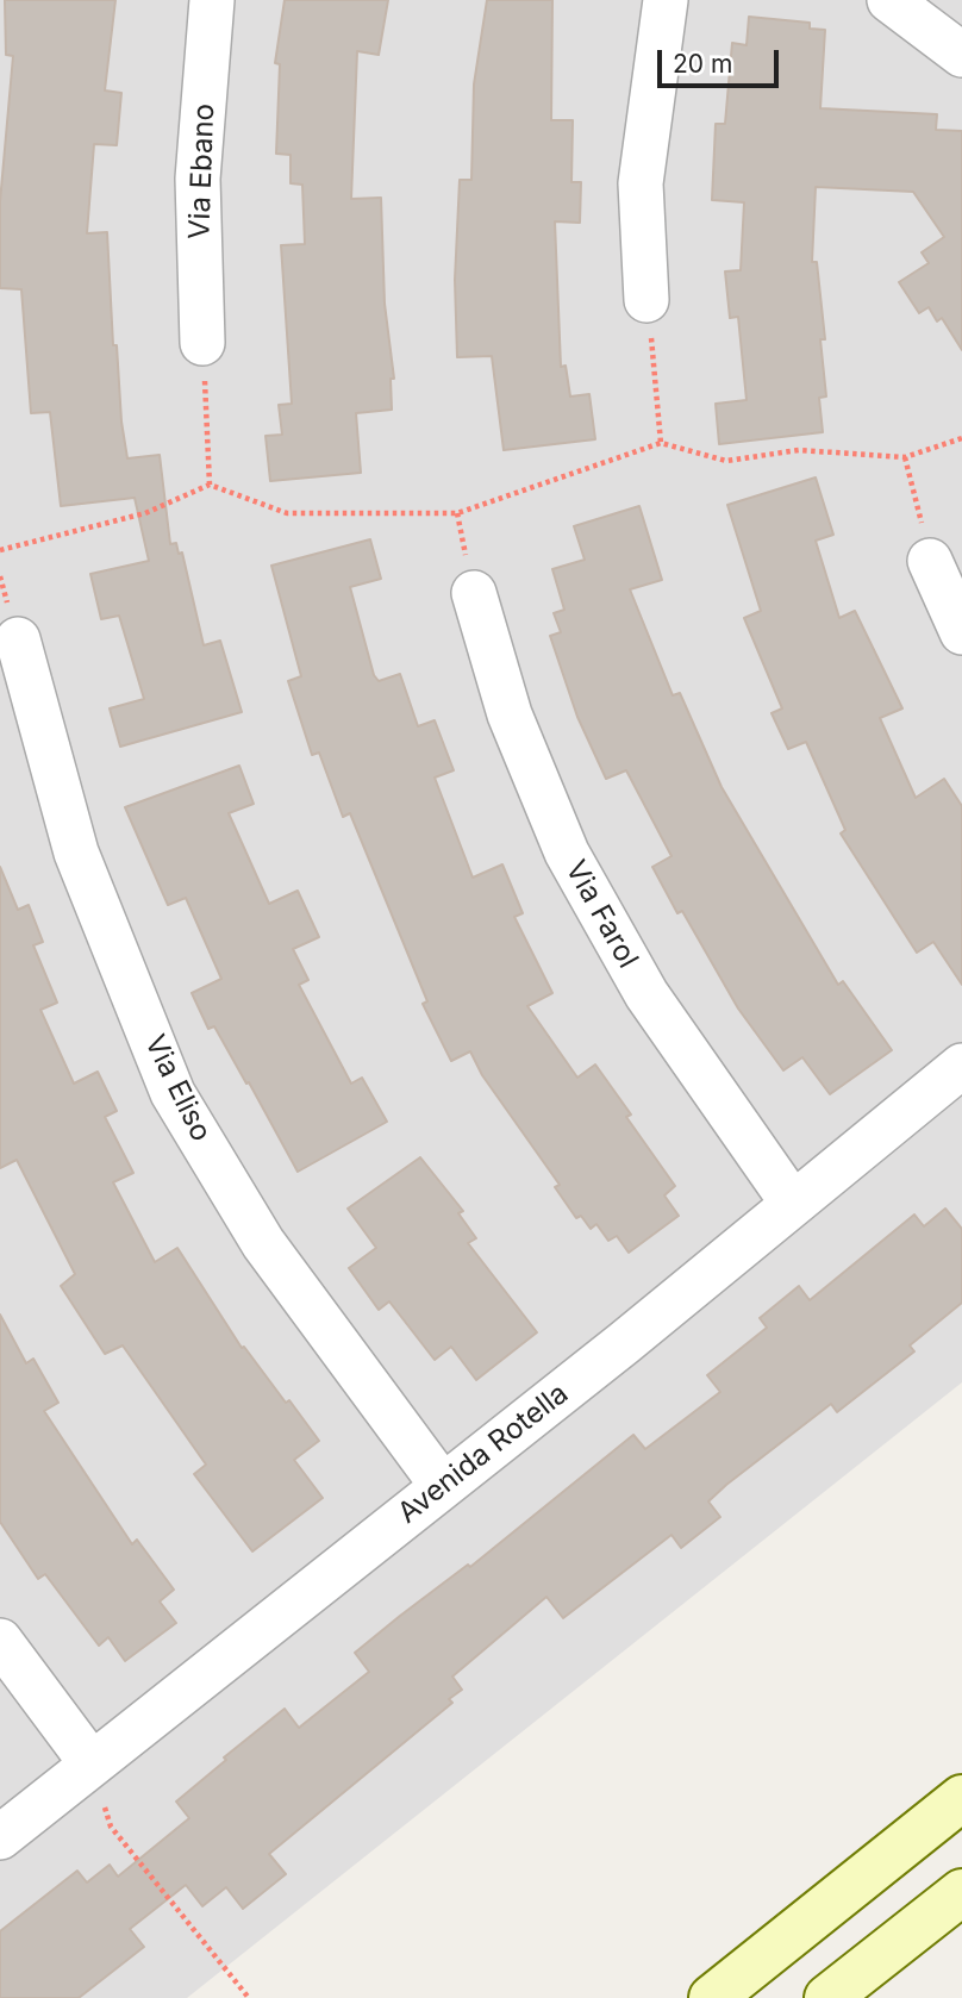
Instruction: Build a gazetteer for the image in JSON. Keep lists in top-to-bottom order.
{
  "streets": {
    "street": [
      "Via Ebano",
      "Via Farol",
      "Via Eliso",
      "Avenida Rotella"
    ]
  },
  "crossings": [
    ["Via Farol", "Avenida Rotella"],
    ["Via Eliso", "Avenida Rotella"]
  ],
  "scale_bar": "20 m"
}
